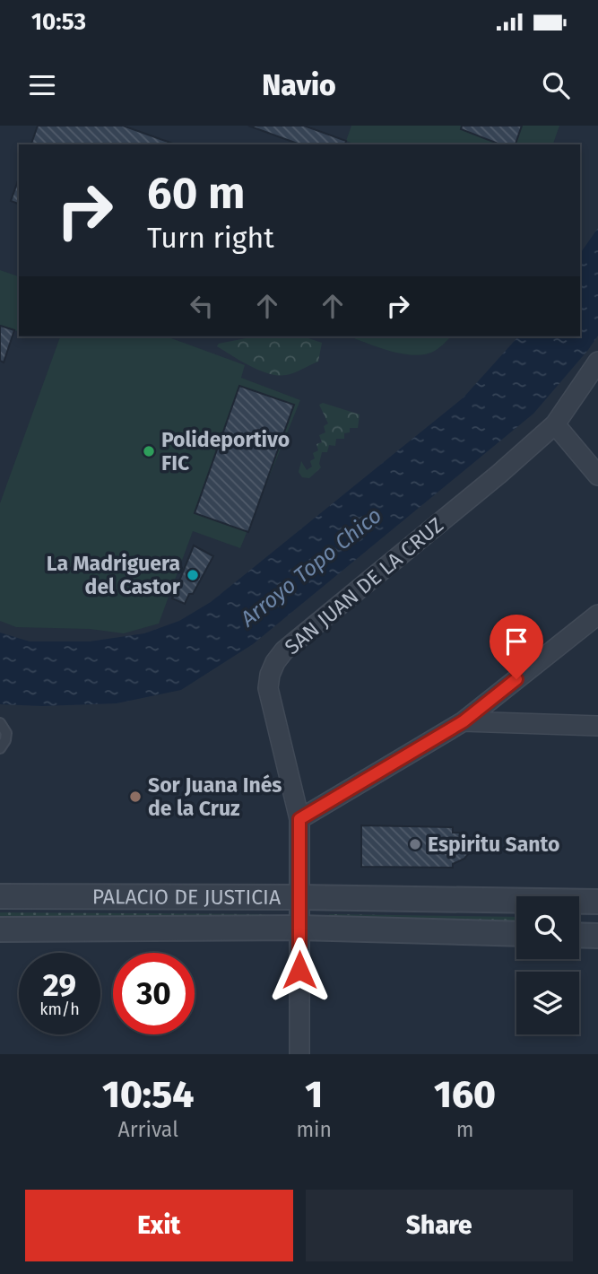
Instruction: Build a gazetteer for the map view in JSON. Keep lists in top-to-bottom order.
{
  "streets": {
    "street": ["SAN JUAN DE LA CRUZ", "PALACIO DE JUSTICIA"]
  },
  "crossings": [
    ["SAN JUAN DE LA CRUZ", "PALACIO DE JUSTICIA"]
  ],
  "water": ["Arroyo Topo Chico"],
  "places": [
    "Polideportivo FIC",
    "La Madriguera del Castor",
    "Sor Juana Inés de la Cruz",
    "Espiritu Santo"
  ],
  "page": {
    "status": "10:53",
    "header": "Navio",
    "turn": ["60 m", "Turn right"],
    "speed": "29 km/h",
    "limit": "30",
    "eta": [
      "10:54",
      "Arrival",
      "1",
      "min",
      "160",
      "m"
    ],
    "buttons": ["Exit", "Share"]
  }
}
